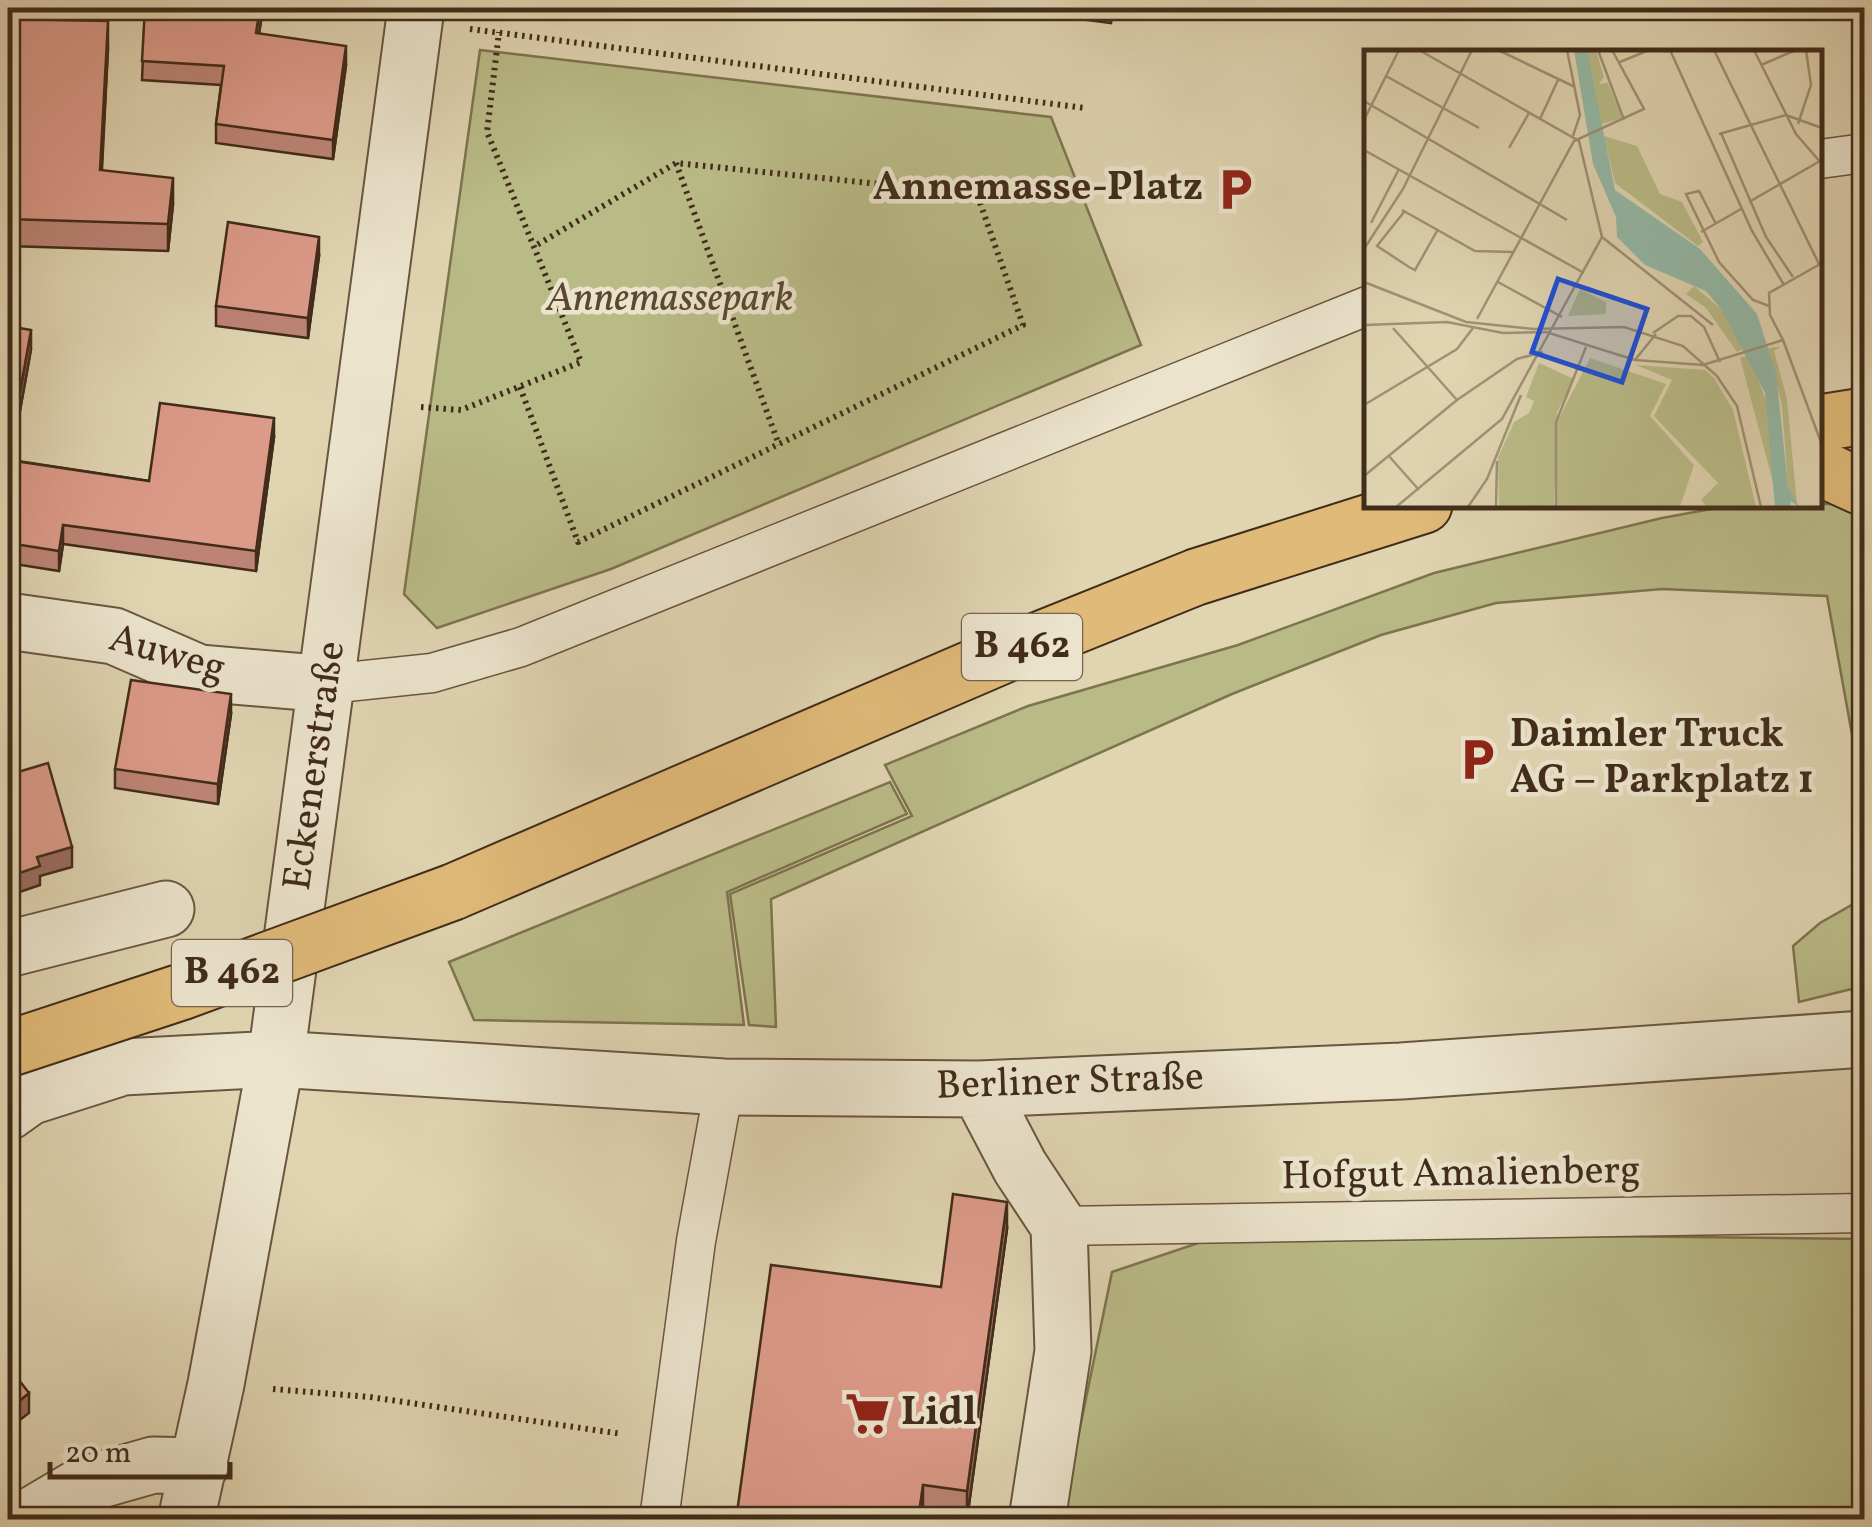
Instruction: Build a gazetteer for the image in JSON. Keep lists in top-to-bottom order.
{
  "streets": {
    "main road": ["B 462"],
    "street": ["Auweg", "Eckenerstraße", "Berliner Straße"],
    "lane": ["Hofgut Amalienberg"]
  },
  "crossings": [
    ["Auweg", "Eckenerstraße"],
    ["Eckenerstraße", "Berliner Straße"]
  ],
  "parks": ["Annemassepark"],
  "places": {
    "parking": ["Annemasse-Platz", "Daimler Truck AG − Parkplatz 1"],
    "supermarket": ["Lidl"]
  },
  "scale_bar": "20 m"
}
